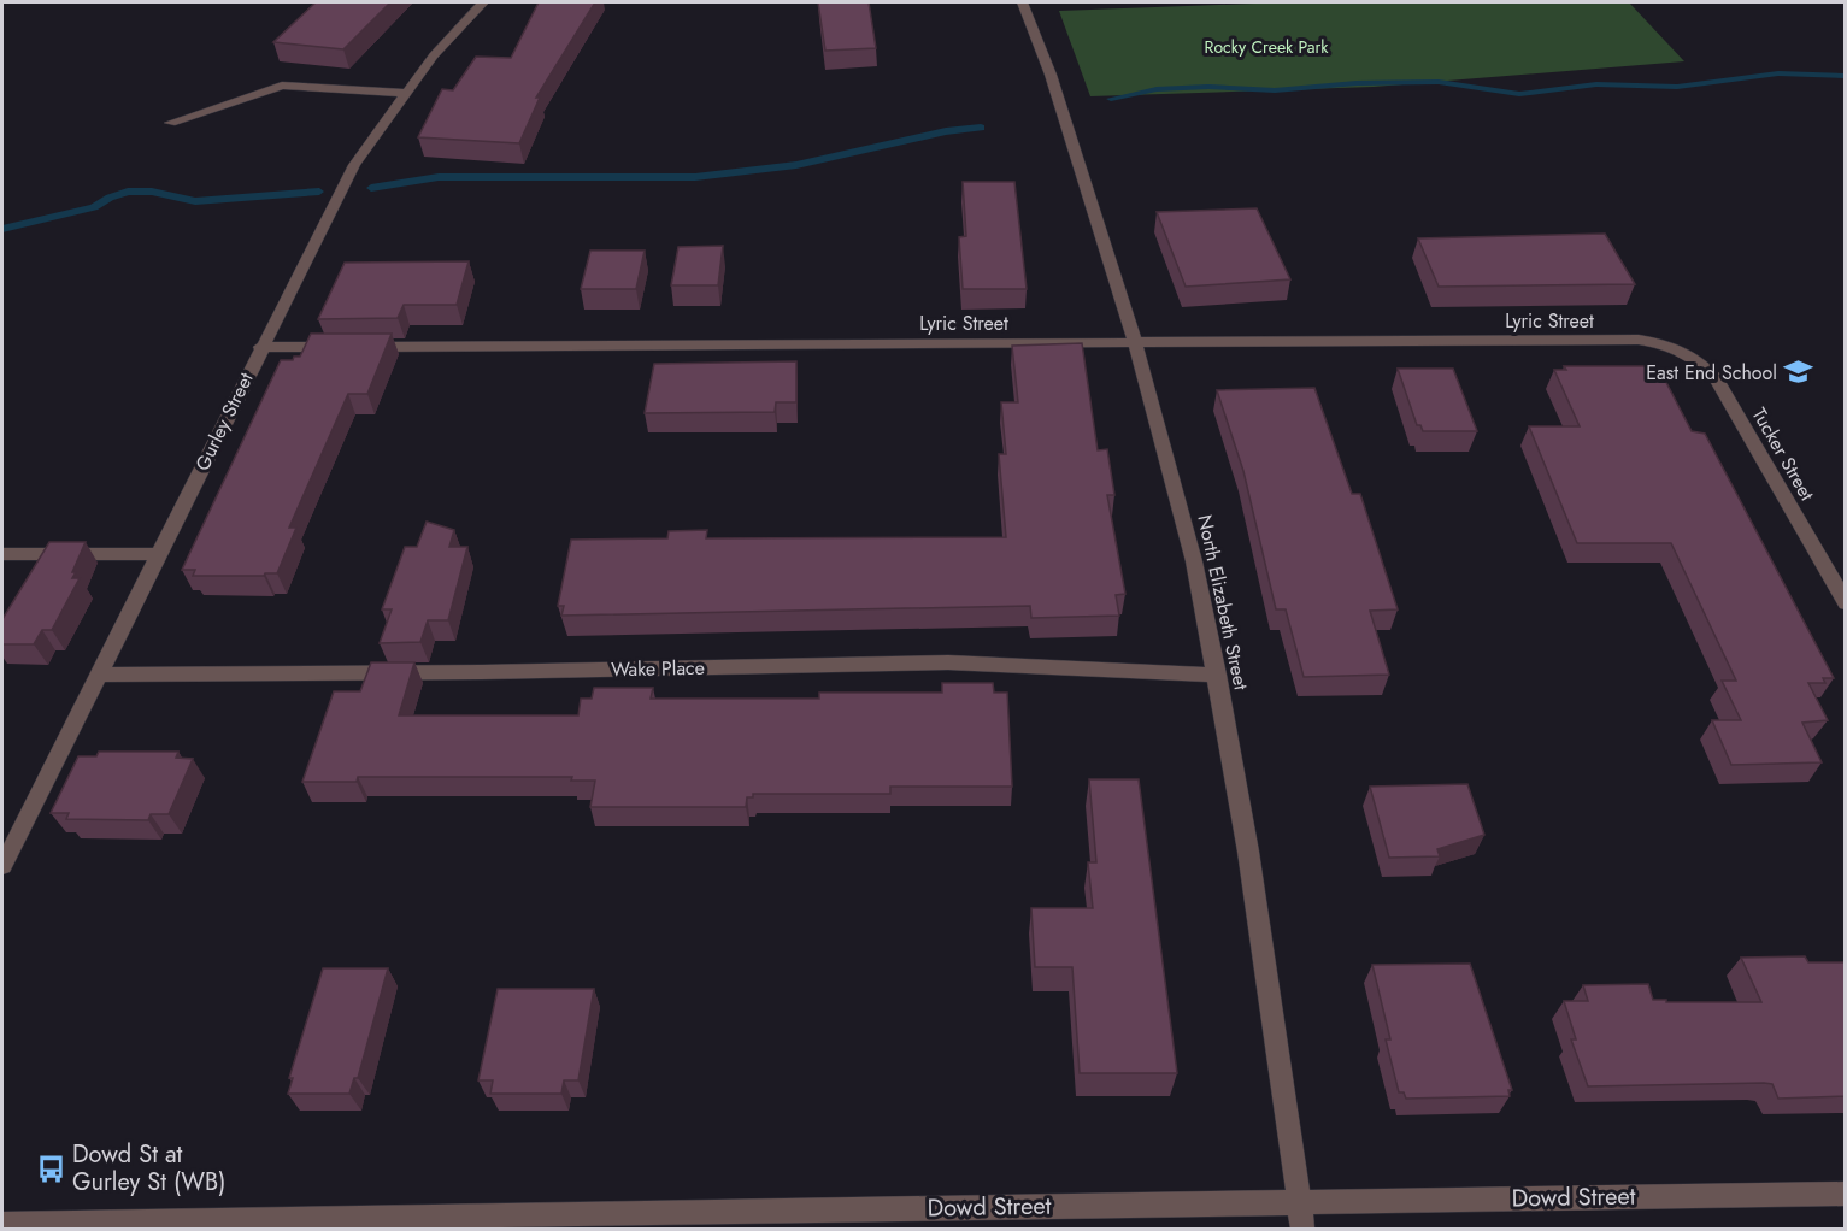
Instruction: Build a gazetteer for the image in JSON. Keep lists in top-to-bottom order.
{
  "streets": {
    "street": [
      "Lyric Street",
      "Gurley Street",
      "Tucker Street",
      "North Elizabeth Street",
      "Wake Place",
      "Dowd Street"
    ]
  },
  "crossings": [
    ["Lyric Street", "Gurley Street"],
    ["Lyric Street", "Tucker Street"],
    ["Lyric Street", "North Elizabeth Street"],
    ["Gurley Street", "Wake Place"],
    ["North Elizabeth Street", "Wake Place"],
    ["North Elizabeth Street", "Dowd Street"]
  ],
  "parks": ["Rocky Creek Park"],
  "places": {
    "school or university": ["East End School"],
    "bus stop": ["Dowd St at Gurley St (WB)"]
  }
}
